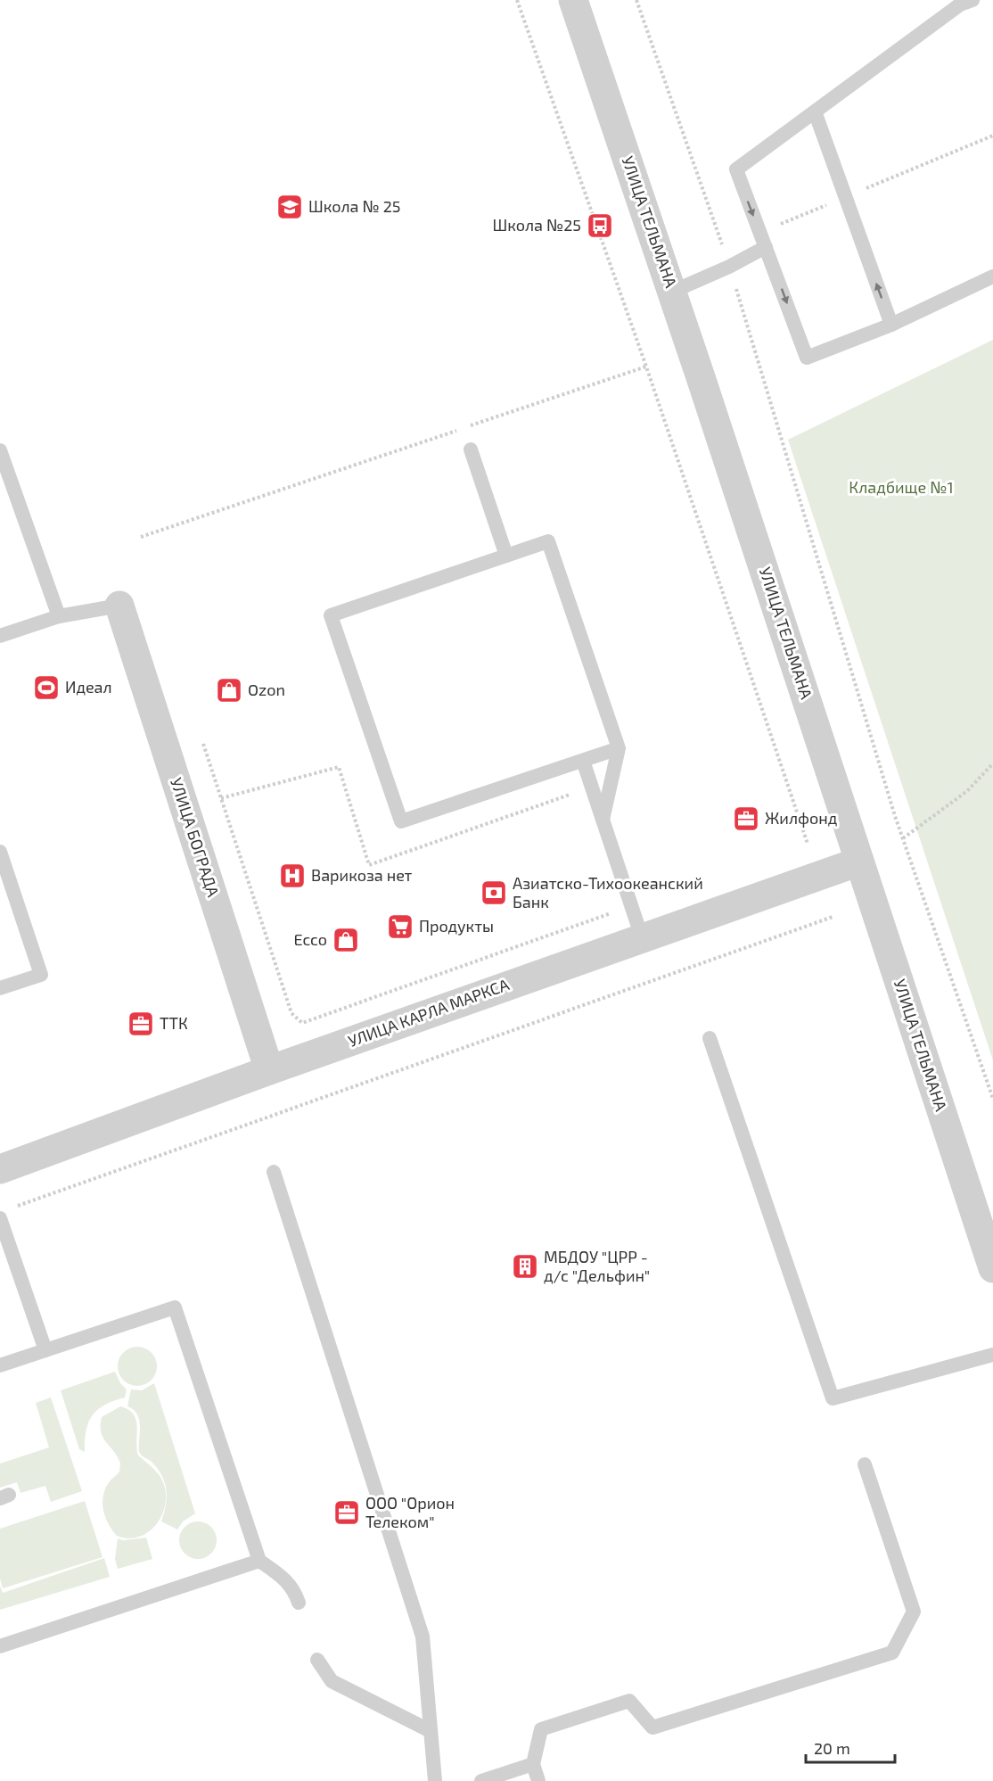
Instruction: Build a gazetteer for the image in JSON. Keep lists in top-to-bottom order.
{
  "streets": {
    "street": ["УЛИЦА ТЕЛЬМАНА", "УЛИЦА БОГРАДА", "УЛИЦА КАРЛА МАРКСА"]
  },
  "crossings": [
    ["УЛИЦА ТЕЛЬМАНА", "УЛИЦА КАРЛА МАРКСА"],
    ["УЛИЦА БОГРАДА", "УЛИЦА КАРЛА МАРКСА"]
  ],
  "parks": ["Кладбище №1"],
  "places": {
    "school or university": ["Школа № 25"],
    "bus stop": ["Школа №25"],
    "sports": ["Идеал"],
    "shop": ["Ozon", "Ecco"],
    "office": ["Жилфонд", "ТТК", "ООО \"Орион Телеком\""],
    "hospital": ["Варикоза нет"],
    "bank": ["Азиатско-Тихоокеанский Банк"],
    "supermarket": ["Продукты"],
    "building": ["МБДОУ \"ЦРР - д/с \"Дельфин\""]
  },
  "scale_bar": "20 m"
}
